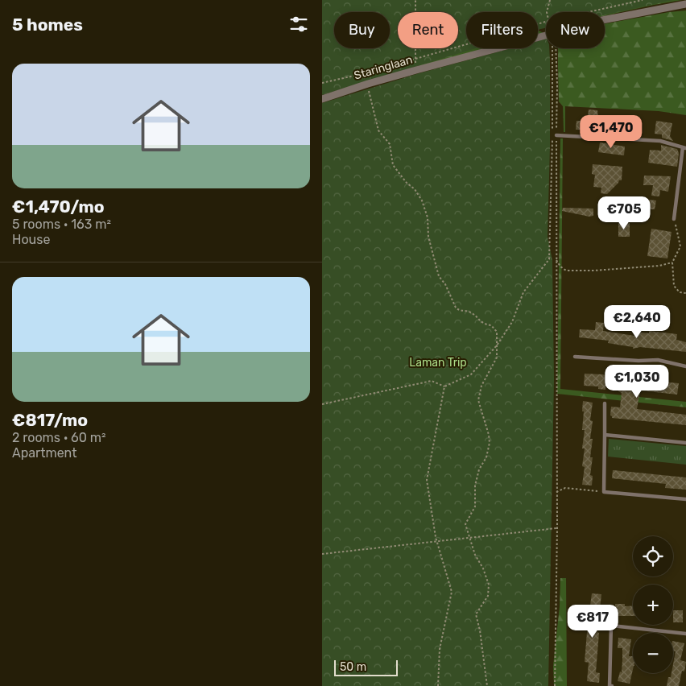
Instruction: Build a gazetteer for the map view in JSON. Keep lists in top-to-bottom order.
{
  "streets": {
    "street": ["Staringlaan"]
  },
  "parks": ["Laman Trip"],
  "scale_bar": "50 m",
  "page": {
    "heading": "5 homes",
    "chip": [
      "Buy",
      "Rent",
      "Filters",
      "New"
    ],
    "list": [
      {
        "name": "€1,470/mo",
        "note": "5 rooms · 163 m² · House"
      },
      {
        "name": "€817/mo",
        "note": "2 rooms · 60 m² · Apartment"
      }
    ],
    "price": [
      "€1,470",
      "€705",
      "€2,640",
      "€1,030",
      "€817"
    ],
    "map_buttons": ["+", "−"],
    "scale": "50 m"
  }
}
